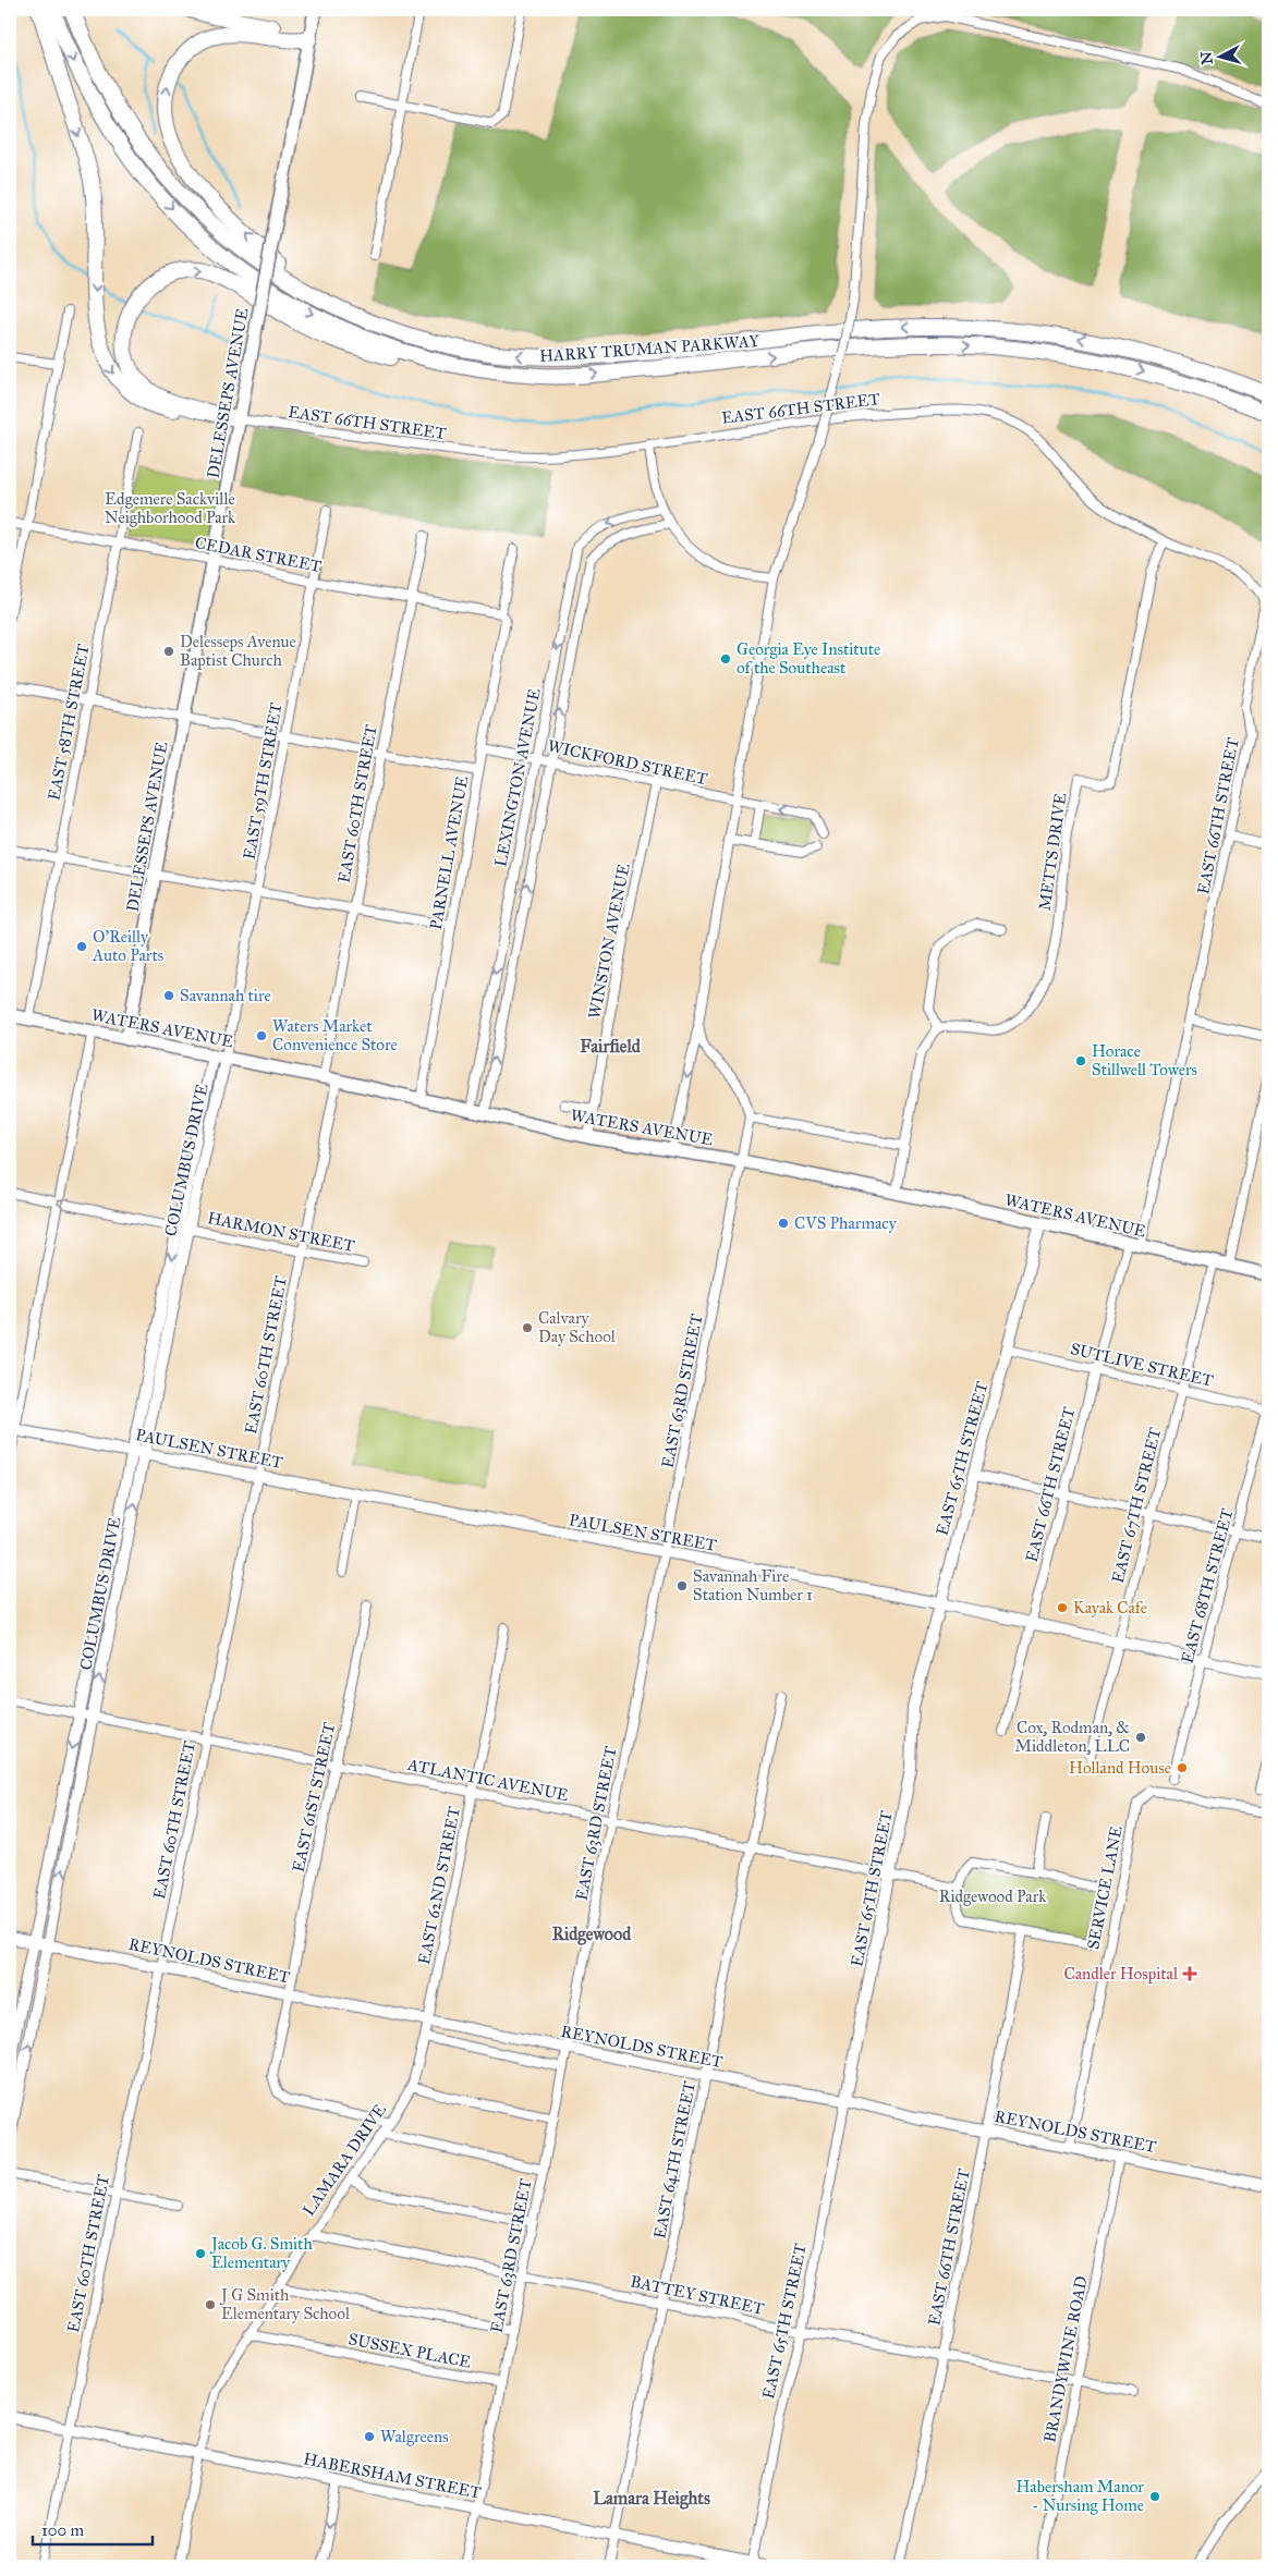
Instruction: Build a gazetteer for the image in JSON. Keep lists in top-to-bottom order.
{
  "streets": {
    "highway": ["HARRY TRUMAN PARKWAY"],
    "main road": ["DELESSEPS AVENUE", "WATERS AVENUE"],
    "street": [
      "EAST 66TH STREET",
      "CEDAR STREET",
      "EAST 58TH STREET",
      "WICKFORD STREET",
      "LEXINGTON AVENUE",
      "EAST 59TH STREET",
      "EAST 60TH STREET",
      "METTS DRIVE",
      "PARNELL AVENUE",
      "WINSTON AVENUE",
      "COLUMBUS DRIVE",
      "HARMON STREET",
      "SUTLIVE STREET",
      "EAST 63RD STREET",
      "PAULSEN STREET",
      "EAST 65TH STREET",
      "EAST 67TH STREET",
      "EAST 68TH STREET",
      "ATLANTIC AVENUE",
      "EAST 61ST STREET",
      "EAST 62ND STREET",
      "SERVICE LANE",
      "REYNOLDS STREET",
      "LAMARA DRIVE",
      "EAST 64TH STREET",
      "BATTEY STREET",
      "SUSSEX PLACE",
      "BRANDYWINE ROAD",
      "HABERSHAM STREET"
    ]
  },
  "crossings": [
    ["DELESSEPS AVENUE", "EAST 66TH STREET"],
    ["DELESSEPS AVENUE", "CEDAR STREET"],
    ["DELESSEPS AVENUE", "WATERS AVENUE"],
    ["EAST 66TH STREET", "METTS DRIVE"],
    ["EAST 66TH STREET", "WATERS AVENUE"],
    ["EAST 66TH STREET", "SUTLIVE STREET"],
    ["EAST 66TH STREET", "PAULSEN STREET"],
    ["EAST 66TH STREET", "REYNOLDS STREET"],
    ["EAST 66TH STREET", "BATTEY STREET"],
    ["CEDAR STREET", "EAST 58TH STREET"],
    ["CEDAR STREET", "EAST 59TH STREET"],
    ["CEDAR STREET", "EAST 60TH STREET"],
    ["CEDAR STREET", "PARNELL AVENUE"],
    ["EAST 58TH STREET", "WATERS AVENUE"],
    ["WICKFORD STREET", "LEXINGTON AVENUE"],
    ["WICKFORD STREET", "PARNELL AVENUE"],
    ["WICKFORD STREET", "WINSTON AVENUE"],
    ["LEXINGTON AVENUE", "WATERS AVENUE"],
    ["EAST 59TH STREET", "WATERS AVENUE"],
    ["EAST 59TH STREET", "COLUMBUS DRIVE"],
    ["EAST 60TH STREET", "WATERS AVENUE"],
    ["EAST 60TH STREET", "HARMON STREET"],
    ["EAST 60TH STREET", "PAULSEN STREET"],
    ["EAST 60TH STREET", "ATLANTIC AVENUE"],
    ["EAST 60TH STREET", "REYNOLDS STREET"],
    ["EAST 60TH STREET", "HABERSHAM STREET"],
    ["PARNELL AVENUE", "WATERS AVENUE"],
    ["WINSTON AVENUE", "WATERS AVENUE"],
    ["WATERS AVENUE", "COLUMBUS DRIVE"],
    ["WATERS AVENUE", "EAST 63RD STREET"],
    ["WATERS AVENUE", "EAST 65TH STREET"],
    ["WATERS AVENUE", "EAST 67TH STREET"],
    ["COLUMBUS DRIVE", "HARMON STREET"],
    ["COLUMBUS DRIVE", "PAULSEN STREET"],
    ["COLUMBUS DRIVE", "ATLANTIC AVENUE"],
    ["COLUMBUS DRIVE", "REYNOLDS STREET"],
    ["SUTLIVE STREET", "EAST 65TH STREET"],
    ["SUTLIVE STREET", "EAST 67TH STREET"],
    ["SUTLIVE STREET", "EAST 68TH STREET"],
    ["EAST 63RD STREET", "PAULSEN STREET"],
    ["EAST 63RD STREET", "ATLANTIC AVENUE"],
    ["EAST 63RD STREET", "REYNOLDS STREET"],
    ["EAST 63RD STREET", "BATTEY STREET"],
    ["EAST 63RD STREET", "SUSSEX PLACE"],
    ["EAST 63RD STREET", "HABERSHAM STREET"],
    ["PAULSEN STREET", "EAST 65TH STREET"],
    ["PAULSEN STREET", "EAST 67TH STREET"],
    ["PAULSEN STREET", "EAST 68TH STREET"],
    ["EAST 65TH STREET", "ATLANTIC AVENUE"],
    ["EAST 65TH STREET", "REYNOLDS STREET"],
    ["EAST 65TH STREET", "BATTEY STREET"],
    ["EAST 65TH STREET", "HABERSHAM STREET"],
    ["ATLANTIC AVENUE", "EAST 61ST STREET"],
    ["ATLANTIC AVENUE", "EAST 62ND STREET"],
    ["ATLANTIC AVENUE", "EAST 64TH STREET"],
    ["EAST 61ST STREET", "REYNOLDS STREET"],
    ["EAST 61ST STREET", "LAMARA DRIVE"],
    ["EAST 62ND STREET", "REYNOLDS STREET"],
    ["EAST 62ND STREET", "LAMARA DRIVE"],
    ["SERVICE LANE", "REYNOLDS STREET"],
    ["REYNOLDS STREET", "LAMARA DRIVE"],
    ["REYNOLDS STREET", "EAST 64TH STREET"],
    ["REYNOLDS STREET", "BRANDYWINE ROAD"],
    ["LAMARA DRIVE", "BATTEY STREET"],
    ["LAMARA DRIVE", "SUSSEX PLACE"],
    ["LAMARA DRIVE", "HABERSHAM STREET"],
    ["EAST 64TH STREET", "BATTEY STREET"],
    ["EAST 64TH STREET", "HABERSHAM STREET"],
    ["BATTEY STREET", "BRANDYWINE ROAD"]
  ],
  "districts": ["Fairfield", "Ridgewood", "Lamara Heights"],
  "parks": ["Edgemere Sackville Neighborhood Park", "Ridgewood Park"],
  "places": {
    "other": [
      "Delesseps Avenue Baptist Church",
      "Georgia Eye Institute of the Southeast",
      "O'Reilly Auto Parts",
      "Savannah tire",
      "Waters Market Convenience Store",
      "Horace Stillwell Towers",
      "CVS Pharmacy",
      "Calvary Day School",
      "Savannah Fire Station Number 1",
      "Kayak Cafe",
      "Cox, Rodman, & Middleton, LLC",
      "Holland House",
      "Jacob G. Smith Elementary",
      "J G Smith Elementary School",
      "Walgreens",
      "Habersham Manor - Nursing Home"
    ],
    "health": ["Candler Hospital"]
  },
  "scale_bar": "100 m",
  "north": "left"
}
